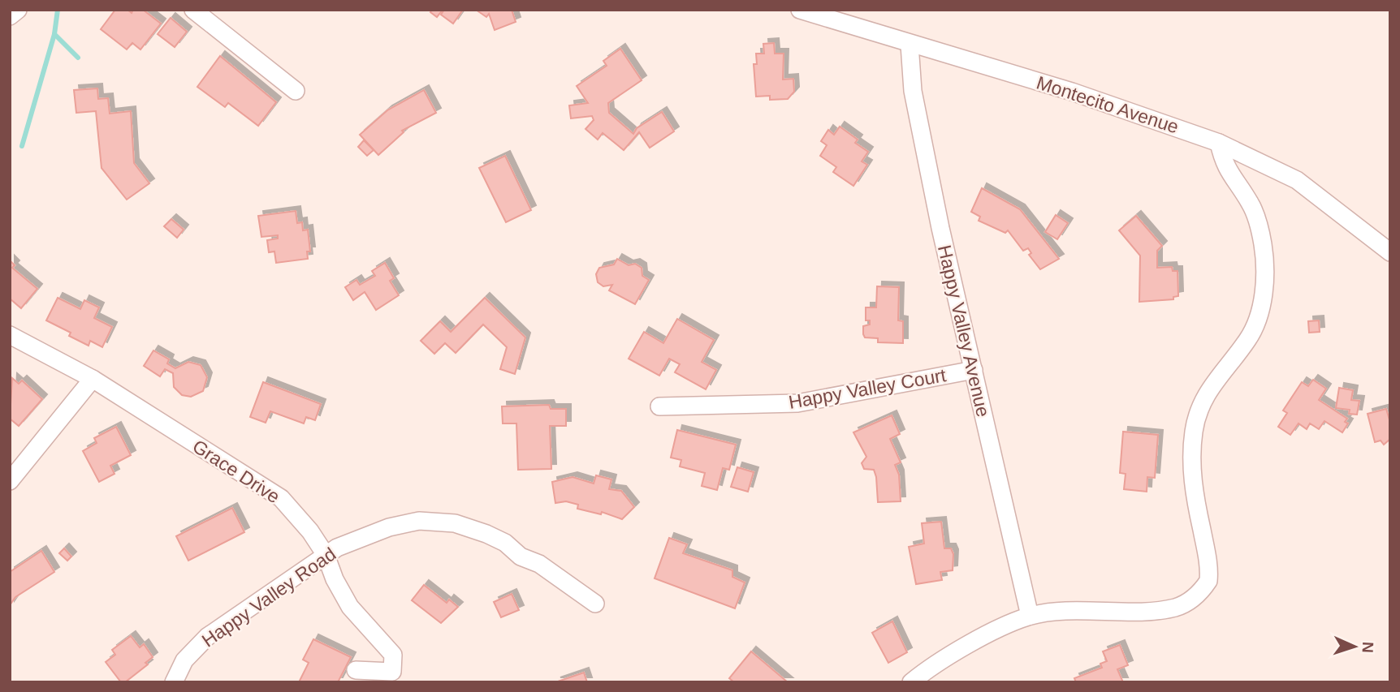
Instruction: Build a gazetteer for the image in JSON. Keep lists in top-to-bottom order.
{
  "streets": {
    "street": [
      "Montecito Avenue",
      "Happy Valley Avenue",
      "Happy Valley Court",
      "Grace Drive",
      "Happy Valley Road"
    ]
  },
  "crossings": [
    ["Montecito Avenue", "Happy Valley Avenue"],
    ["Happy Valley Avenue", "Happy Valley Court"],
    ["Grace Drive", "Happy Valley Road"]
  ],
  "north": "right"
}
